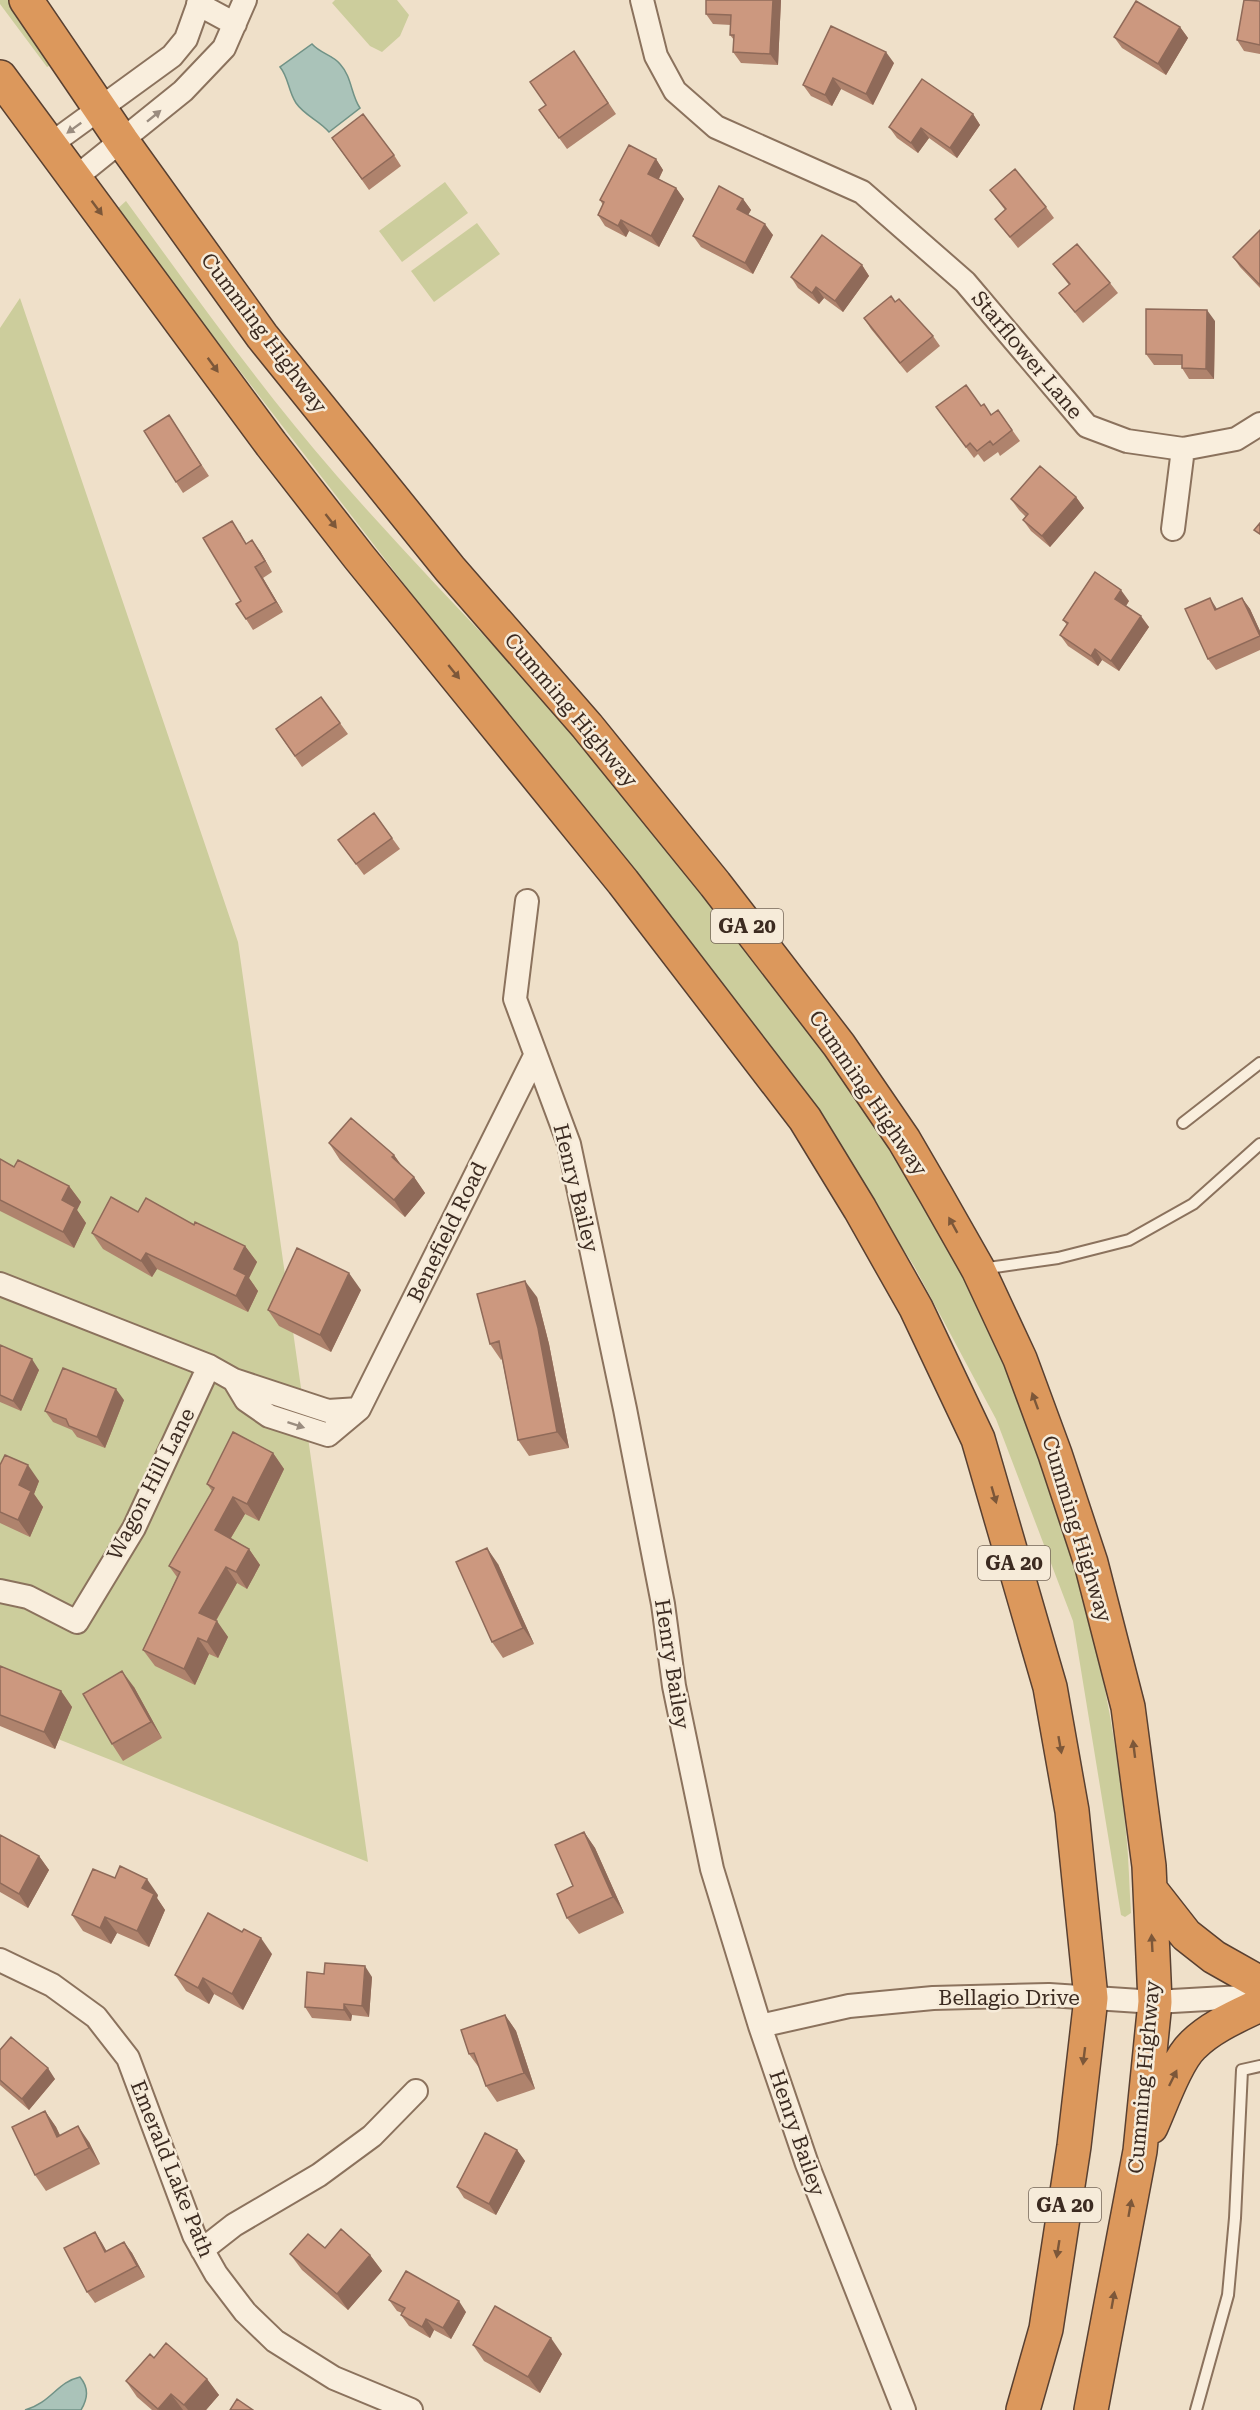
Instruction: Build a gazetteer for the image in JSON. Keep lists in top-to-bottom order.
{
  "streets": {
    "highway": ["Cumming Highway", "GA 20"],
    "street": [
      "Starflower Lane",
      "Henry Bailey",
      "Benefield Road",
      "Wagon Hill Lane",
      "Bellagio Drive",
      "Emerald Lake Path"
    ]
  },
  "crossings": [
    ["Cumming Highway", "Bellagio Drive"],
    ["GA 20", "Bellagio Drive"],
    ["Henry Bailey", "Benefield Road"],
    ["Henry Bailey", "Bellagio Drive"]
  ]
}
